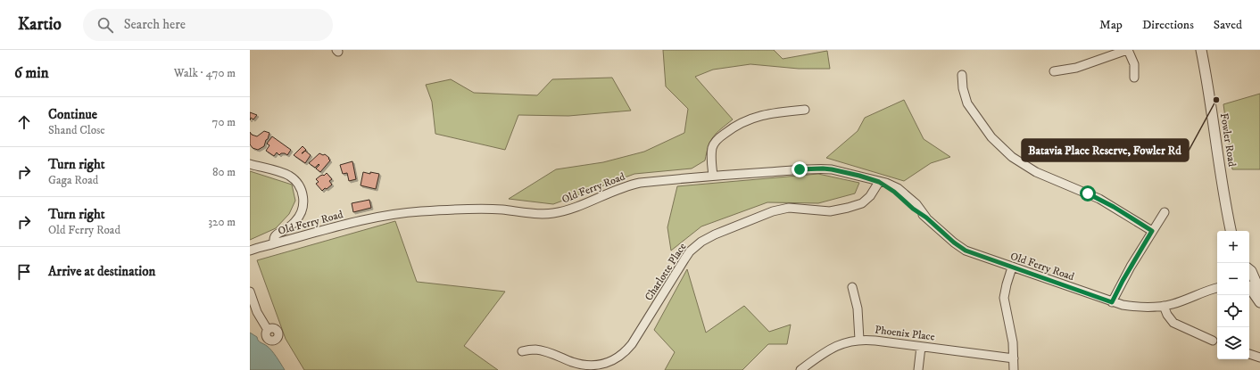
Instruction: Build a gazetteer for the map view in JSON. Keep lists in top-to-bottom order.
{
  "streets": {
    "street": [
      "Fowler Road",
      "Old Ferry Road",
      "Charlotte Place",
      "Phoenix Place"
    ]
  },
  "crossings": [
    ["Old Ferry Road", "Charlotte Place"]
  ],
  "places": ["Batavia Place Reserve, Fowler Rd"],
  "page": {
    "header": "Kartio",
    "search": "Search here",
    "nav": ["Map", "Directions", "Saved"],
    "heading": ["6 min", "Walk · 470 m"],
    "list": [
      ["Continue", "Shand Close", "70 m"],
      ["Turn right", "Gaga Road", "80 m"],
      ["Turn right", "Old Ferry Road", "320 m"],
      "Arrive at destination"
    ],
    "map_buttons": ["+", "−"]
  }
}
